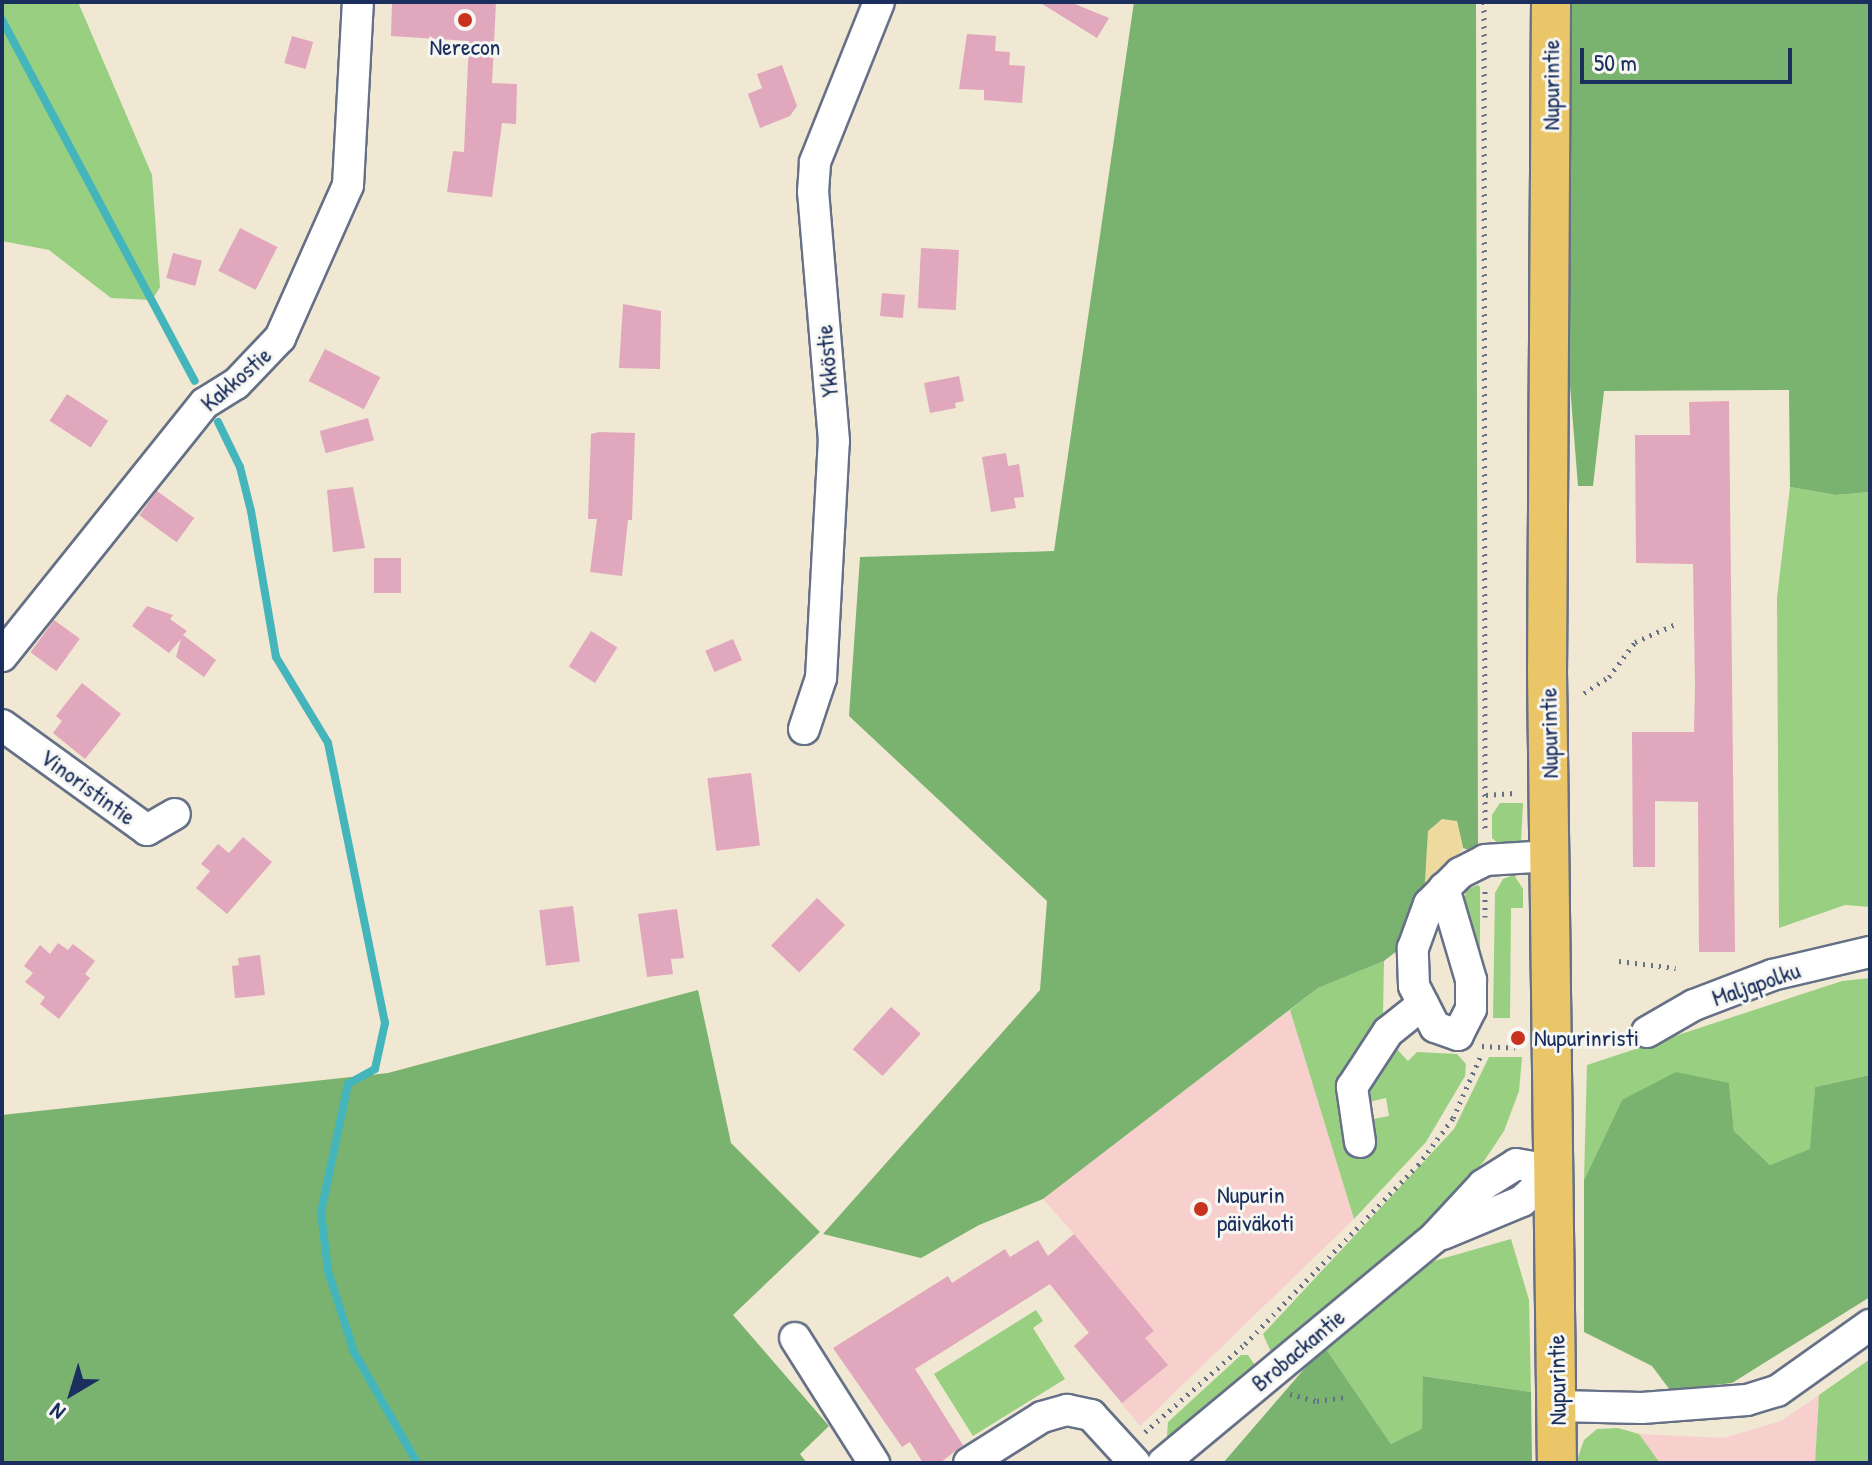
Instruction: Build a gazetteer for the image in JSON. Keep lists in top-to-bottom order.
{
  "streets": {
    "main road": ["Nupurintie"],
    "street": [
      "Ykköstie",
      "Kakkostie",
      "Vinoristintie",
      "Maljapolku",
      "Brobackantie"
    ]
  },
  "crossings": [
    ["Nupurintie", "Brobackantie"]
  ],
  "places": ["Nerecon", "Nupurinristi", "Nupurin päiväkoti"],
  "scale_bar": "50 m",
  "north": "bottom left"
}
